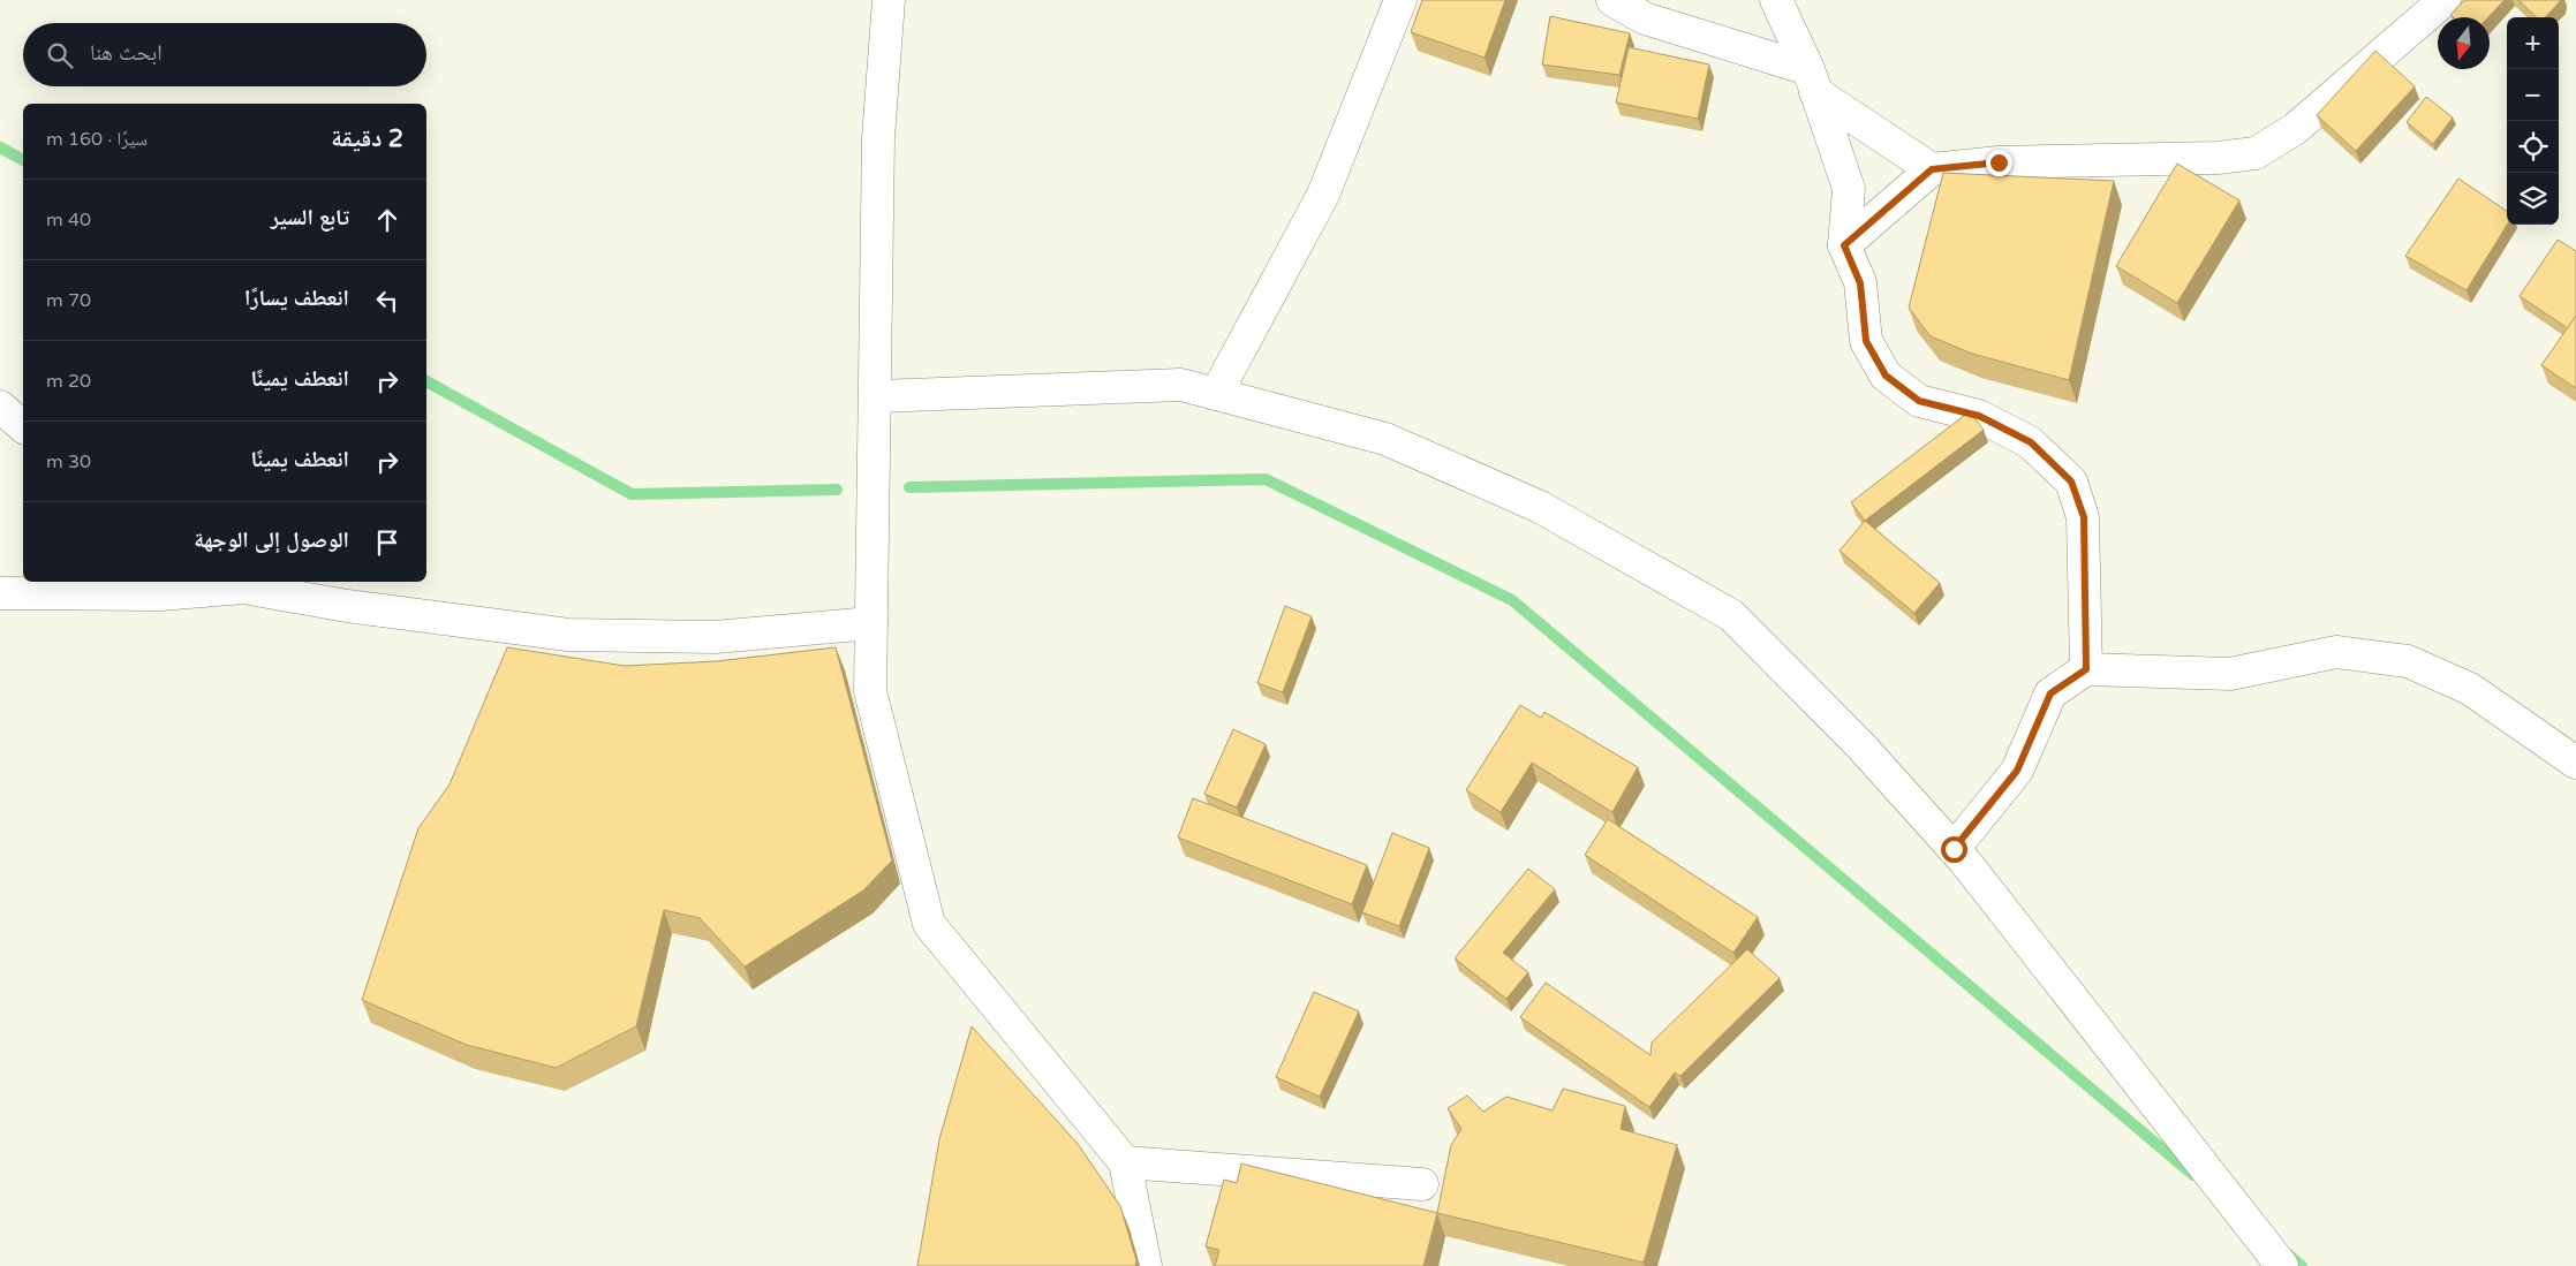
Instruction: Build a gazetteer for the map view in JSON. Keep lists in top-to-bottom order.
{
  "north": "bottom",
  "page": {
    "map_buttons": ["+", "−"],
    "search": "ابحث هنا",
    "heading": ["2 دقيقة", "سيرًا · 160 m"],
    "list": [
      ["تابع السير", "40 m"],
      ["انعطف يسارًا", "70 m"],
      ["انعطف يمينًا", "20 m"],
      ["انعطف يمينًا", "30 m"],
      "الوصول إلى الوجهة"
    ]
  }
}
